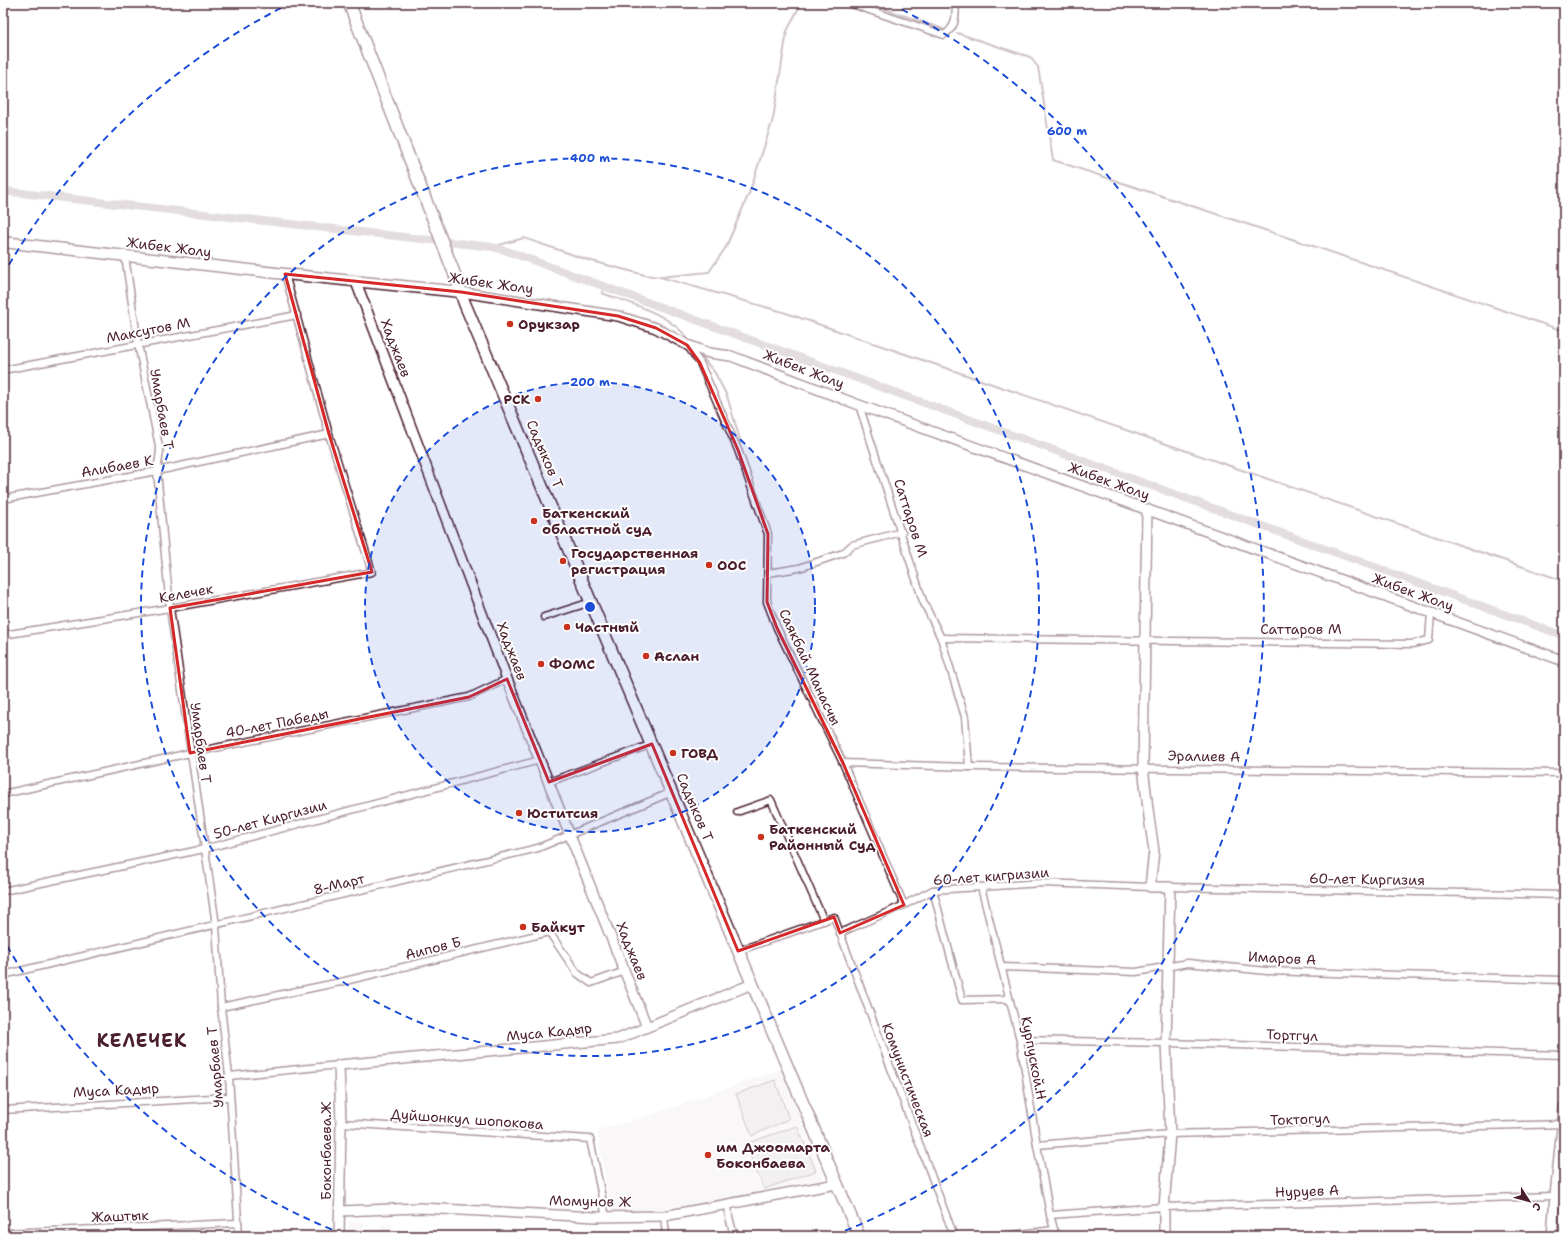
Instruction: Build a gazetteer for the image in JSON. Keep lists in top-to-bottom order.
{
  "streets": {
    "highway": ["Садыков Т"],
    "main road": ["Жибек Жолу"],
    "street": [
      "Максутов М",
      "Хаджаев",
      "Умарбаев Т",
      "Алибаев К",
      "Саттаров М",
      "Келечек",
      "Саякбай Манасчы",
      "40-лет Пабеды",
      "Эралиев А",
      "50-лет Киргизии",
      "60-лет кигризии",
      "60-лет Киргизия",
      "8-Март",
      "Аипов Б",
      "Имаров А",
      "Муса Кадыр",
      "Тортгул",
      "Курпуской.Н",
      "Комунистическая",
      "Дуйшонкул шопокова",
      "Токтогул",
      "Боконбаева.Ж",
      "Нуруев А",
      "Момунов Ж",
      "Жаштык"
    ]
  },
  "crossings": [
    ["Жибек Жолу", "Хаджаев"],
    ["Жибек Жолу", "Умарбаев Т"],
    ["Жибек Жолу", "Садыков Т"],
    ["Жибек Жолу", "Саттаров М"],
    ["Жибек Жолу", "Саякбай Манасчы"],
    ["Максутов М", "Умарбаев Т"],
    ["Хаджаев", "40-лет Пабеды"],
    ["Хаджаев", "50-лет Киргизии"],
    ["Хаджаев", "8-Март"],
    ["Хаджаев", "Аипов Б"],
    ["Хаджаев", "Муса Кадыр"],
    ["Умарбаев Т", "Алибаев К"],
    ["Умарбаев Т", "Келечек"],
    ["Умарбаев Т", "40-лет Пабеды"],
    ["Умарбаев Т", "50-лет Киргизии"],
    ["Умарбаев Т", "8-Март"],
    ["Умарбаев Т", "Аипов Б"],
    ["Умарбаев Т", "Муса Кадыр"],
    ["Умарбаев Т", "Жаштык"],
    ["Садыков Т", "8-Март"],
    ["Садыков Т", "Муса Кадыр"],
    ["Садыков Т", "Момунов Ж"],
    ["Алибаев К", "Келечек"],
    ["Саттаров М", "Эралиев А"],
    ["Саякбай Манасчы", "Эралиев А"],
    ["Саякбай Манасчы", "60-лет кигризии"],
    ["60-лет кигризии", "Курпуской.Н"],
    ["60-лет кигризии", "Комунистическая"],
    ["Имаров А", "Курпуской.Н"],
    ["Муса Кадыр", "Боконбаева.Ж"],
    ["Тортгул", "Курпуской.Н"],
    ["Курпуской.Н", "Токтогул"],
    ["Курпуской.Н", "Нуруев А"],
    ["Дуйшонкул шопокова", "Боконбаева.Ж"],
    ["Дуйшонкул шопокова", "Момунов Ж"],
    ["Боконбаева.Ж", "Момунов Ж"]
  ],
  "districts": ["КЕЛЕЧЕК"],
  "places": [
    "Орукзар",
    "РСК",
    "Баткенский областной суд",
    "Государственная регистрация",
    "ООС",
    "Частный",
    "Аслан",
    "ФОМС",
    "ГОВД",
    "Юститсия",
    "Баткенский Районный Суд",
    "Байкут",
    "им Джоомарта Боконбаева"
  ],
  "north": "bottom right",
  "rings": ["600 m", "400 m", "200 m"]
}
